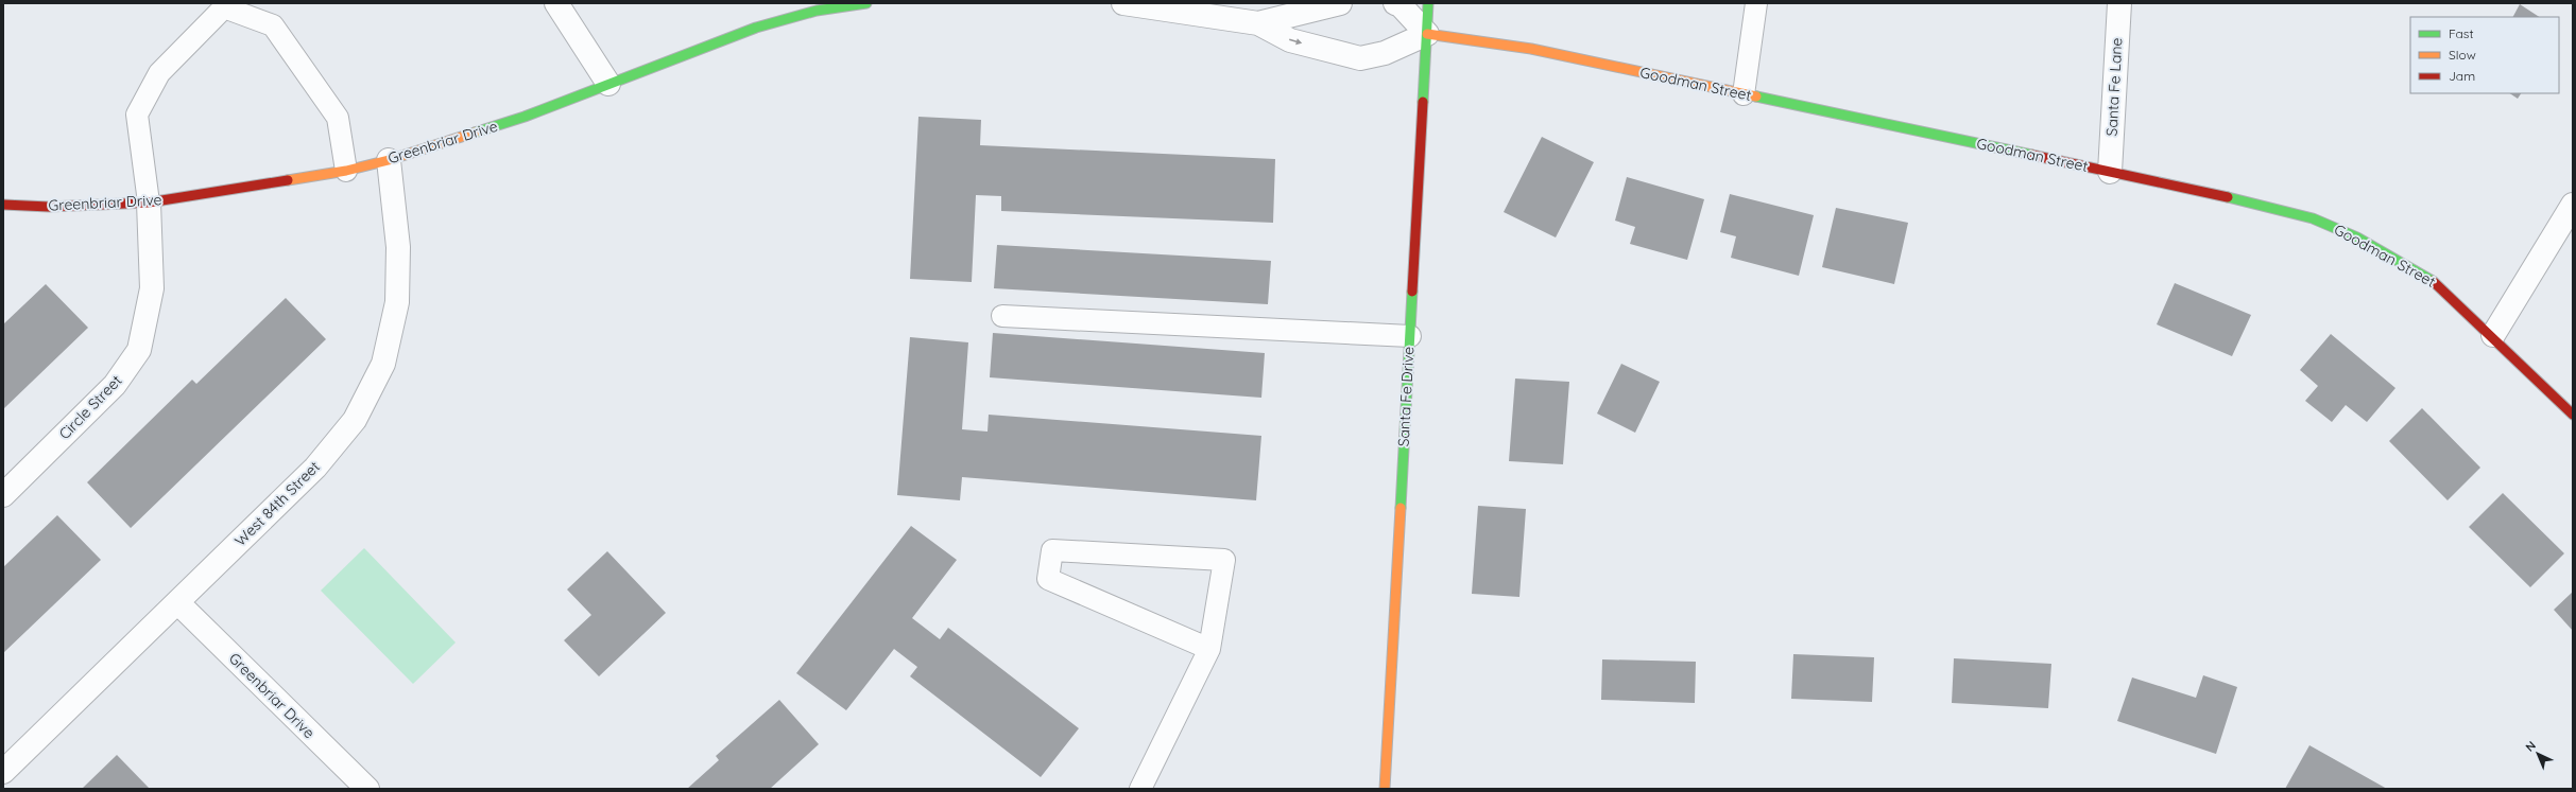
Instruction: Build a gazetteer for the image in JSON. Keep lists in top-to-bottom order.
{
  "streets": {
    "street": [
      "Goodman Street",
      "Santa Fe Lane",
      "Greenbriar Drive",
      "Santa Fe Drive",
      "Circle Street",
      "West 84th Street"
    ]
  },
  "crossings": [
    ["Goodman Street", "Santa Fe Lane"],
    ["Goodman Street", "Santa Fe Drive"],
    ["Greenbriar Drive", "Circle Street"],
    ["Greenbriar Drive", "West 84th Street"]
  ],
  "legend": ["Fast", "Slow", "Jam"],
  "north": "top left"
}
